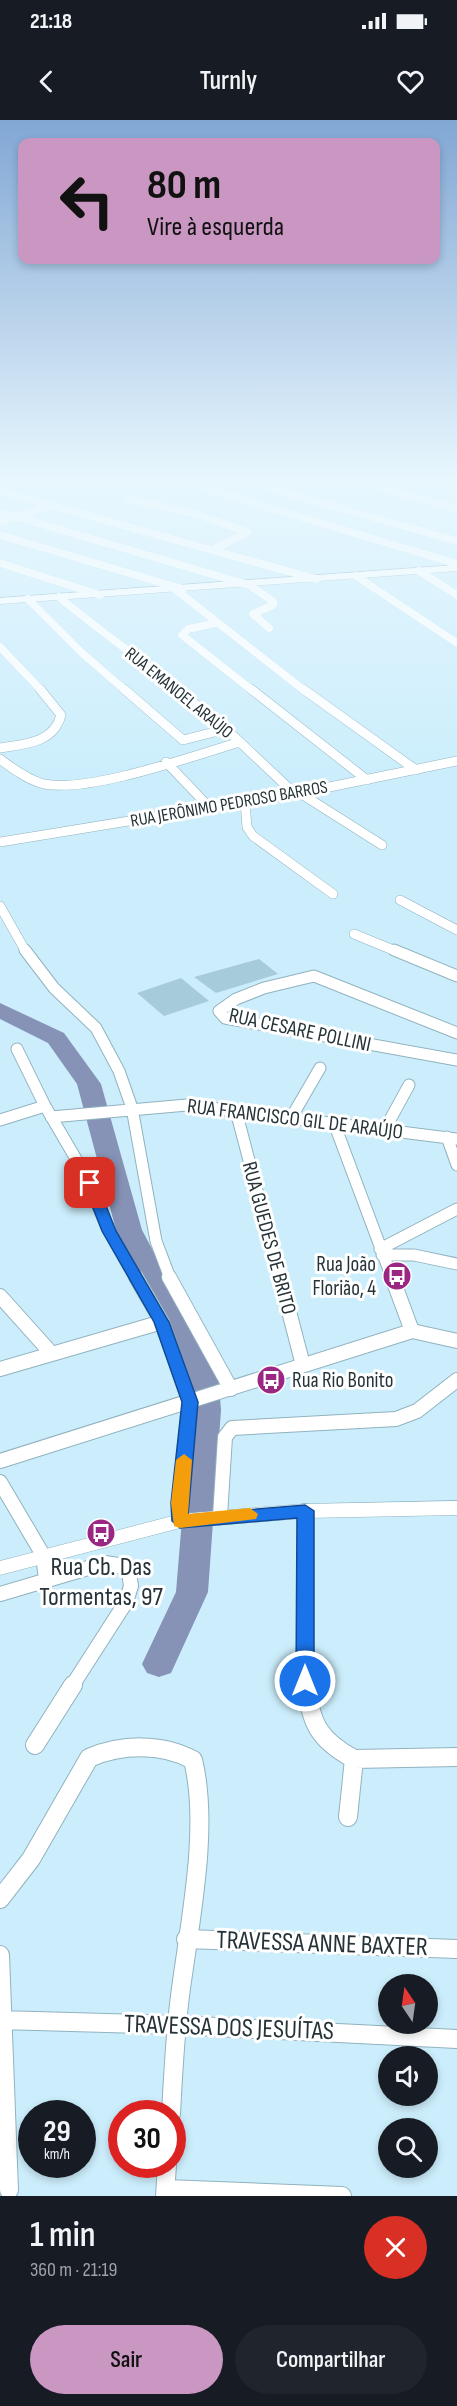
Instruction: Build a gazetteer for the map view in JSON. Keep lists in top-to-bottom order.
{
  "streets": {
    "street": [
      "RUA EMANOEL ARAÚJO",
      "RUA JERÔNIMO PEDROSO BARROS",
      "RUA CESARE POLLINI",
      "RUA FRANCISCO GIL DE ARAÚJO",
      "RUA GUEDES DE BRITO",
      "TRAVESSA ANNE BAXTER",
      "TRAVESSA DOS JESUÍTAS"
    ]
  },
  "crossings": [
    ["RUA EMANOEL ARAÚJO", "RUA JERÔNIMO PEDROSO BARROS"],
    ["RUA FRANCISCO GIL DE ARAÚJO", "RUA GUEDES DE BRITO"]
  ],
  "places": {
    "bus stop": ["Rua João Florião, 4", "Rua Rio Bonito", "Rua Cb. Das Tormentas, 97"]
  },
  "north": "top",
  "page": {
    "status": "21:18",
    "header": "Turnly",
    "turn": ["80 m", "Vire à esquerda"],
    "speed": "29 km/h",
    "limit": "30",
    "heading": ["1 min", "360 m · 21:19"],
    "buttons": ["Sair", "Compartilhar"]
  }
}
